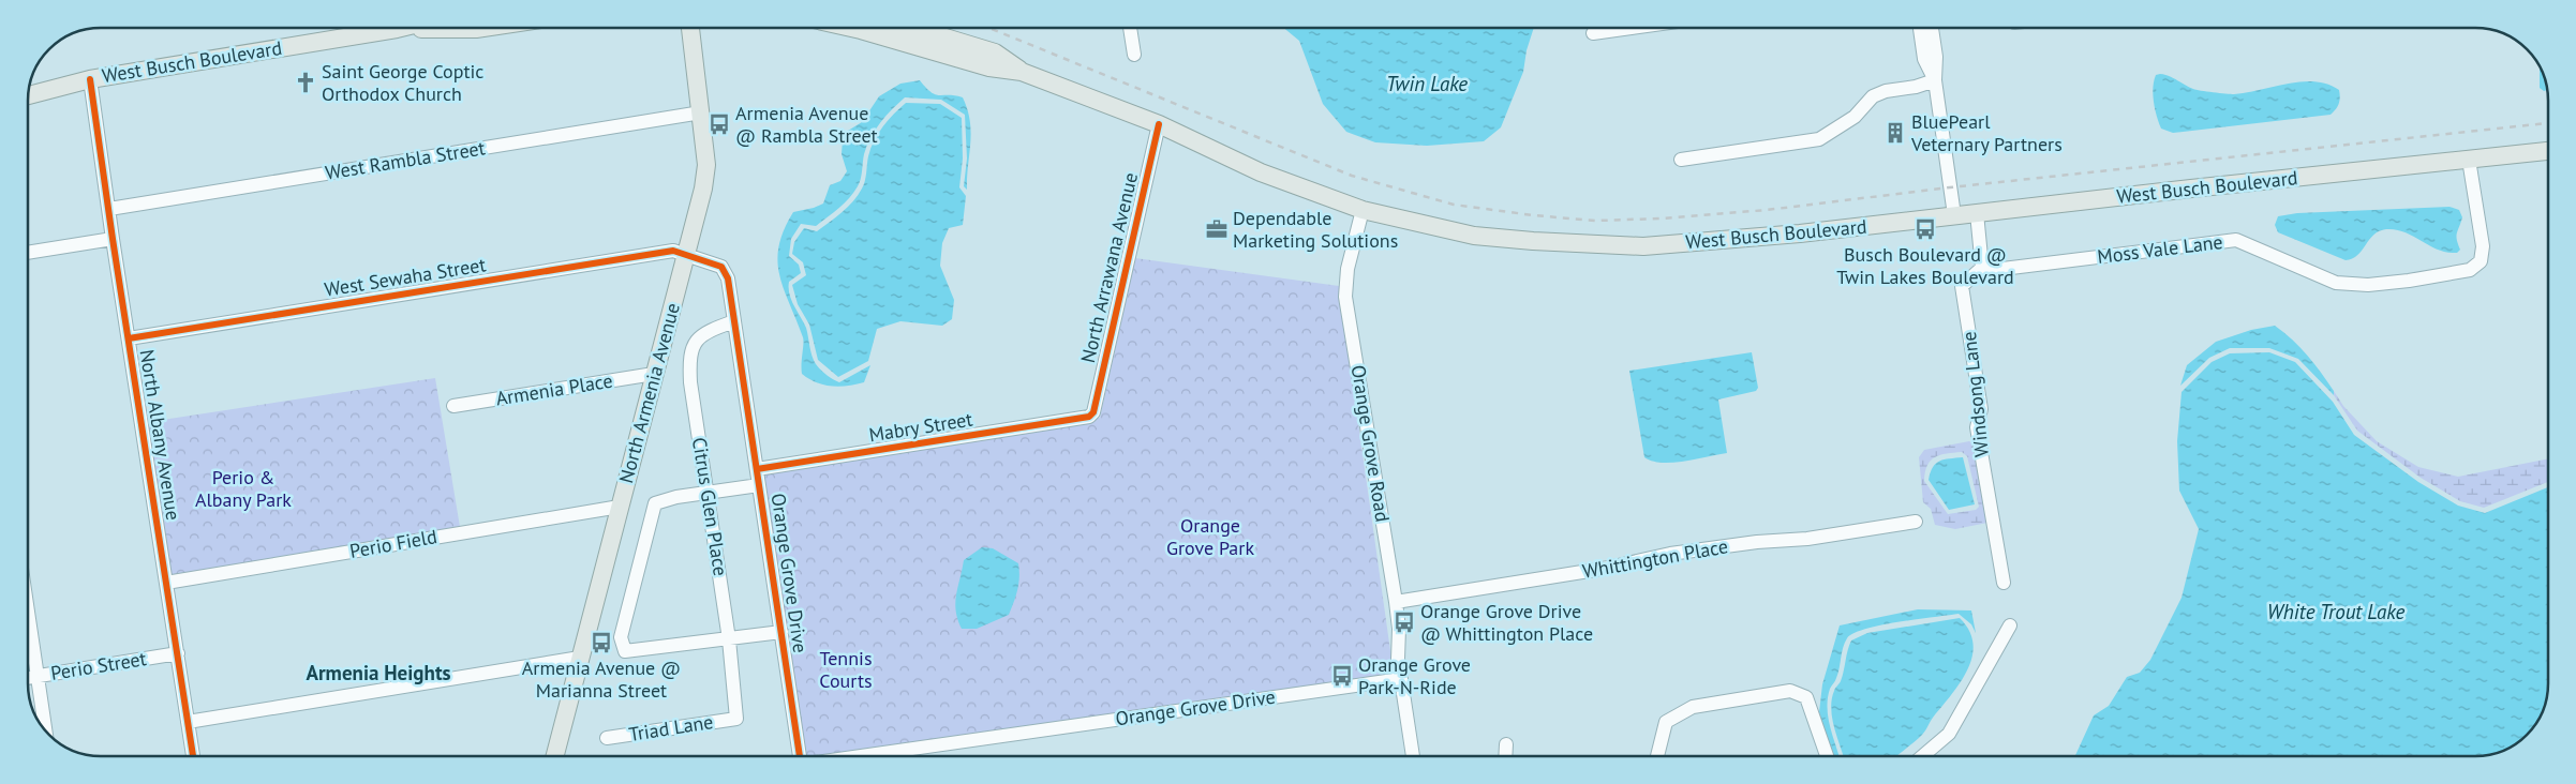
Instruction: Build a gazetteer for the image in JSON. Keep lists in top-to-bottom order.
{
  "streets": {
    "main road": ["West Busch Boulevard", "North Armenia Avenue"],
    "street": [
      "West Rambla Street",
      "Moss Vale Lane",
      "North Arrawana Avenue",
      "West Sewaha Street",
      "Armenia Place",
      "Windsong Lane",
      "Mabry Street",
      "North Albany Avenue",
      "Orange Grove Road",
      "Citrus Glen Place",
      "Perio Field",
      "Whittington Place",
      "Orange Grove Drive",
      "Perio Street",
      "Triad Lane"
    ]
  },
  "crossings": [
    ["West Busch Boulevard", "Moss Vale Lane"],
    ["West Busch Boulevard", "North Arrawana Avenue"],
    ["West Busch Boulevard", "North Albany Avenue"],
    ["West Busch Boulevard", "Orange Grove Road"],
    ["West Rambla Street", "North Armenia Avenue"],
    ["West Rambla Street", "North Albany Avenue"],
    ["Moss Vale Lane", "Windsong Lane"],
    ["North Arrawana Avenue", "Mabry Street"],
    ["West Sewaha Street", "North Armenia Avenue"],
    ["West Sewaha Street", "North Albany Avenue"],
    ["West Sewaha Street", "Orange Grove Drive"],
    ["Armenia Place", "North Armenia Avenue"],
    ["North Armenia Avenue", "Perio Field"],
    ["North Armenia Avenue", "Orange Grove Drive"],
    ["Mabry Street", "Orange Grove Drive"],
    ["North Albany Avenue", "Perio Field"],
    ["North Albany Avenue", "Perio Street"],
    ["Orange Grove Road", "Whittington Place"],
    ["Orange Grove Road", "Orange Grove Drive"],
    ["Citrus Glen Place", "Orange Grove Drive"],
    ["Citrus Glen Place", "Triad Lane"]
  ],
  "districts": ["Armenia Heights"],
  "water": ["Twin Lake", "White Trout Lake"],
  "parks": ["Perio & Albany Park", "Orange Grove Park", "Tennis Courts"],
  "places": {
    "church": ["Saint George Coptic Orthodox Church"],
    "bus stop": [
      "Armenia Avenue @ Rambla Street",
      "Busch Boulevard @ Twin Lakes Boulevard",
      "Orange Grove Drive @ Whittington Place",
      "Armenia Avenue @ Marianna Street",
      "Orange Grove Park-N-Ride"
    ],
    "building": ["BluePearl Veternary Partners"],
    "office": ["Dependable Marketing Solutions"]
  }
}
